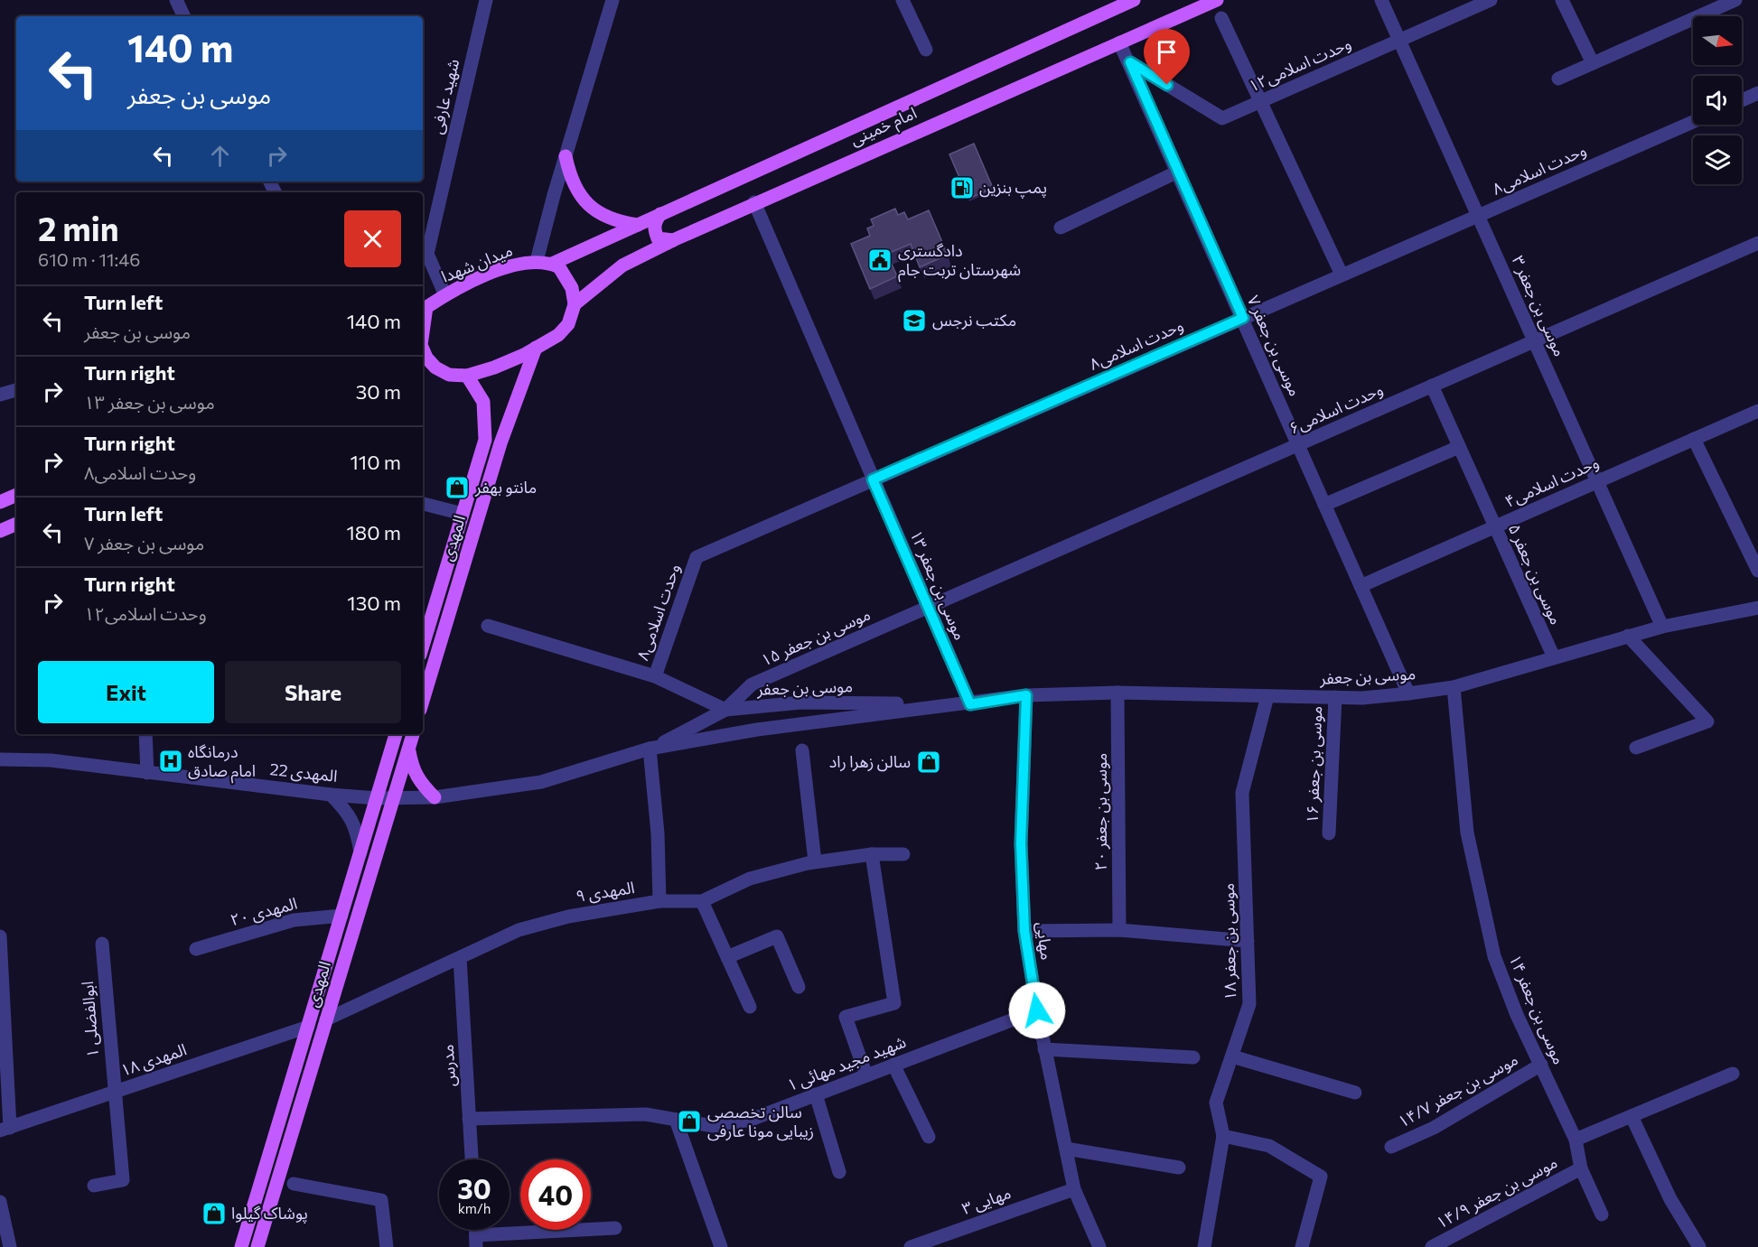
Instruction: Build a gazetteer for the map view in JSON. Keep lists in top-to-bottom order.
{
  "streets": {
    "main road": ["امام خمینی", "میدان شهدا", "المهدی"],
    "street": [
      "وحدت اسلامی۱۲",
      "شهید عارفی",
      "وحدت اسلامی۸",
      "موسی بن جعفر ۳",
      "موسی بن جعفر ۷",
      "وحدت اسلامی۶",
      "وحدت اسلامی۴",
      "موسی بن جعفر ۵",
      "موسی بن جعفر ۱۳",
      "موسی بن جعفر ۱۵",
      "موسی بن جعفر",
      "موسی بن جعفر ۱۶",
      "المهدی 22",
      "موسی بن جعفر ۲۰",
      "المهدی ۹",
      "المهدی ۲۰",
      "مهایی",
      "موسی بن جعفر ۱۸",
      "موسی بن جعفر ۱۴",
      "ابوالفضلی ۱",
      "المهدی ۱۸",
      "شهید مجید مهائی ۱",
      "مدرس",
      "موسی بن جعفر ۱۴/۷",
      "موسی بن جعفر ۱۴/۹",
      "مهایی ۳"
    ]
  },
  "crossings": [
    ["وحدت اسلامی۱۲", "موسی بن جعفر ۳"],
    ["وحدت اسلامی۱۲", "موسی بن جعفر ۷"],
    ["شهید عارفی", "میدان شهدا"],
    ["امام خمینی", "میدان شهدا"],
    ["امام خمینی", "موسی بن جعفر ۷"],
    ["امام خمینی", "موسی بن جعفر ۱۳"],
    ["وحدت اسلامی۸", "موسی بن جعفر ۳"],
    ["وحدت اسلامی۸", "موسی بن جعفر ۷"],
    ["وحدت اسلامی۸", "موسی بن جعفر ۱۳"],
    ["موسی بن جعفر ۳", "وحدت اسلامی۶"],
    ["موسی بن جعفر ۳", "وحدت اسلامی۴"],
    ["موسی بن جعفر ۳", "موسی بن جعفر"],
    ["موسی بن جعفر ۷", "وحدت اسلامی۶"],
    ["موسی بن جعفر ۷", "وحدت اسلامی۴"],
    ["موسی بن جعفر ۷", "موسی بن جعفر"],
    ["وحدت اسلامی۶", "موسی بن جعفر ۵"],
    ["وحدت اسلامی۶", "موسی بن جعفر ۱۳"],
    ["وحدت اسلامی۶", "موسی بن جعفر ۱۵"],
    ["وحدت اسلامی۴", "موسی بن جعفر ۵"],
    ["المهدی", "موسی بن جعفر"],
    ["المهدی", "المهدی 22"],
    ["المهدی", "المهدی ۹"],
    ["المهدی", "المهدی ۲۰"],
    ["المهدی", "المهدی ۱۸"],
    ["موسی بن جعفر ۵", "موسی بن جعفر"],
    ["موسی بن جعفر ۱۳", "موسی بن جعفر ۱۵"],
    ["موسی بن جعفر ۱۳", "موسی بن جعفر"],
    ["موسی بن جعفر ۱۵", "موسی بن جعفر"],
    ["موسی بن جعفر", "موسی بن جعفر ۱۶"],
    ["موسی بن جعفر", "المهدی 22"],
    ["موسی بن جعفر", "موسی بن جعفر ۲۰"],
    ["موسی بن جعفر", "مهایی"],
    ["موسی بن جعفر", "موسی بن جعفر ۱۸"],
    ["موسی بن جعفر", "موسی بن جعفر ۱۴"],
    ["المهدی ۹", "مدرس"],
    ["مهایی", "شهید مجید مهائی ۱"],
    ["مهایی", "مهایی ۳"],
    ["موسی بن جعفر ۱۴", "موسی بن جعفر ۱۴/۷"],
    ["موسی بن جعفر ۱۴", "موسی بن جعفر ۱۴/۹"],
    ["ابوالفضلی ۱", "المهدی ۱۸"],
    ["شهید مجید مهائی ۱", "مدرس"]
  ],
  "places": {
    "fuel station": ["پمپ بنزین"],
    "public building": ["دادگستری شهرستان تربت جام"],
    "school or university": ["مكتب نرجس"],
    "shop": [
      "مانتو بهفر",
      "سالن زهرا راد",
      "سالن تخصصی زیبایی مونا عارفی",
      "پوشاک گیلوا"
    ],
    "hospital": ["درمانگاه امام صادق"]
  },
  "north": "right",
  "page": {
    "turn": ["140 m", "موسی بن جعفر"],
    "heading": ["2 min", "610 m · 11:46"],
    "list": [
      {
        "name": "Turn left",
        "note": "موسی بن جعفر",
        "value": "140 m"
      },
      {
        "name": "Turn right",
        "note": "موسی بن جعفر ۱۳",
        "value": "30 m"
      },
      {
        "name": "Turn right",
        "note": "وحدت اسلامی۸",
        "value": "110 m"
      },
      {
        "name": "Turn left",
        "note": "موسی بن جعفر ۷",
        "value": "180 m"
      },
      {
        "name": "Turn right",
        "note": "وحدت اسلامی۱۲",
        "value": "130 m"
      }
    ],
    "buttons": ["Exit", "Share"],
    "speed": "30 km/h",
    "limit": "40"
  }
}
